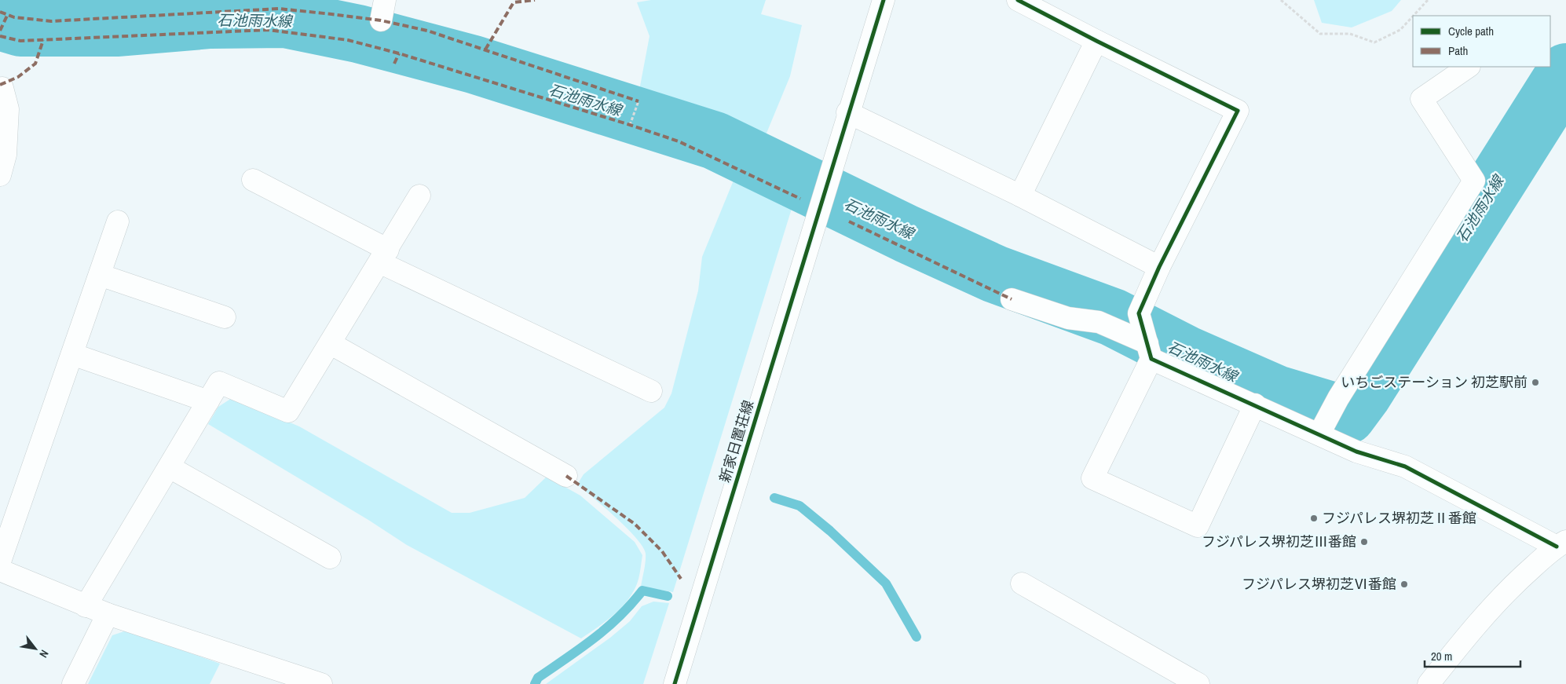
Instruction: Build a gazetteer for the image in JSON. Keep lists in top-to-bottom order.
{
  "streets": {
    "street": ["新家日置荘線"]
  },
  "water": ["石池雨水線"],
  "places": [
    "いちごステーション 初芝駅前",
    "フジパレス堺初芝Ⅱ番館",
    "フジパレス堺初芝Ⅲ番館",
    "フジパレス堺初芝Ⅵ番館"
  ],
  "legend": ["Cycle path", "Path"],
  "scale_bar": "20 m",
  "north": "bottom right"
}
